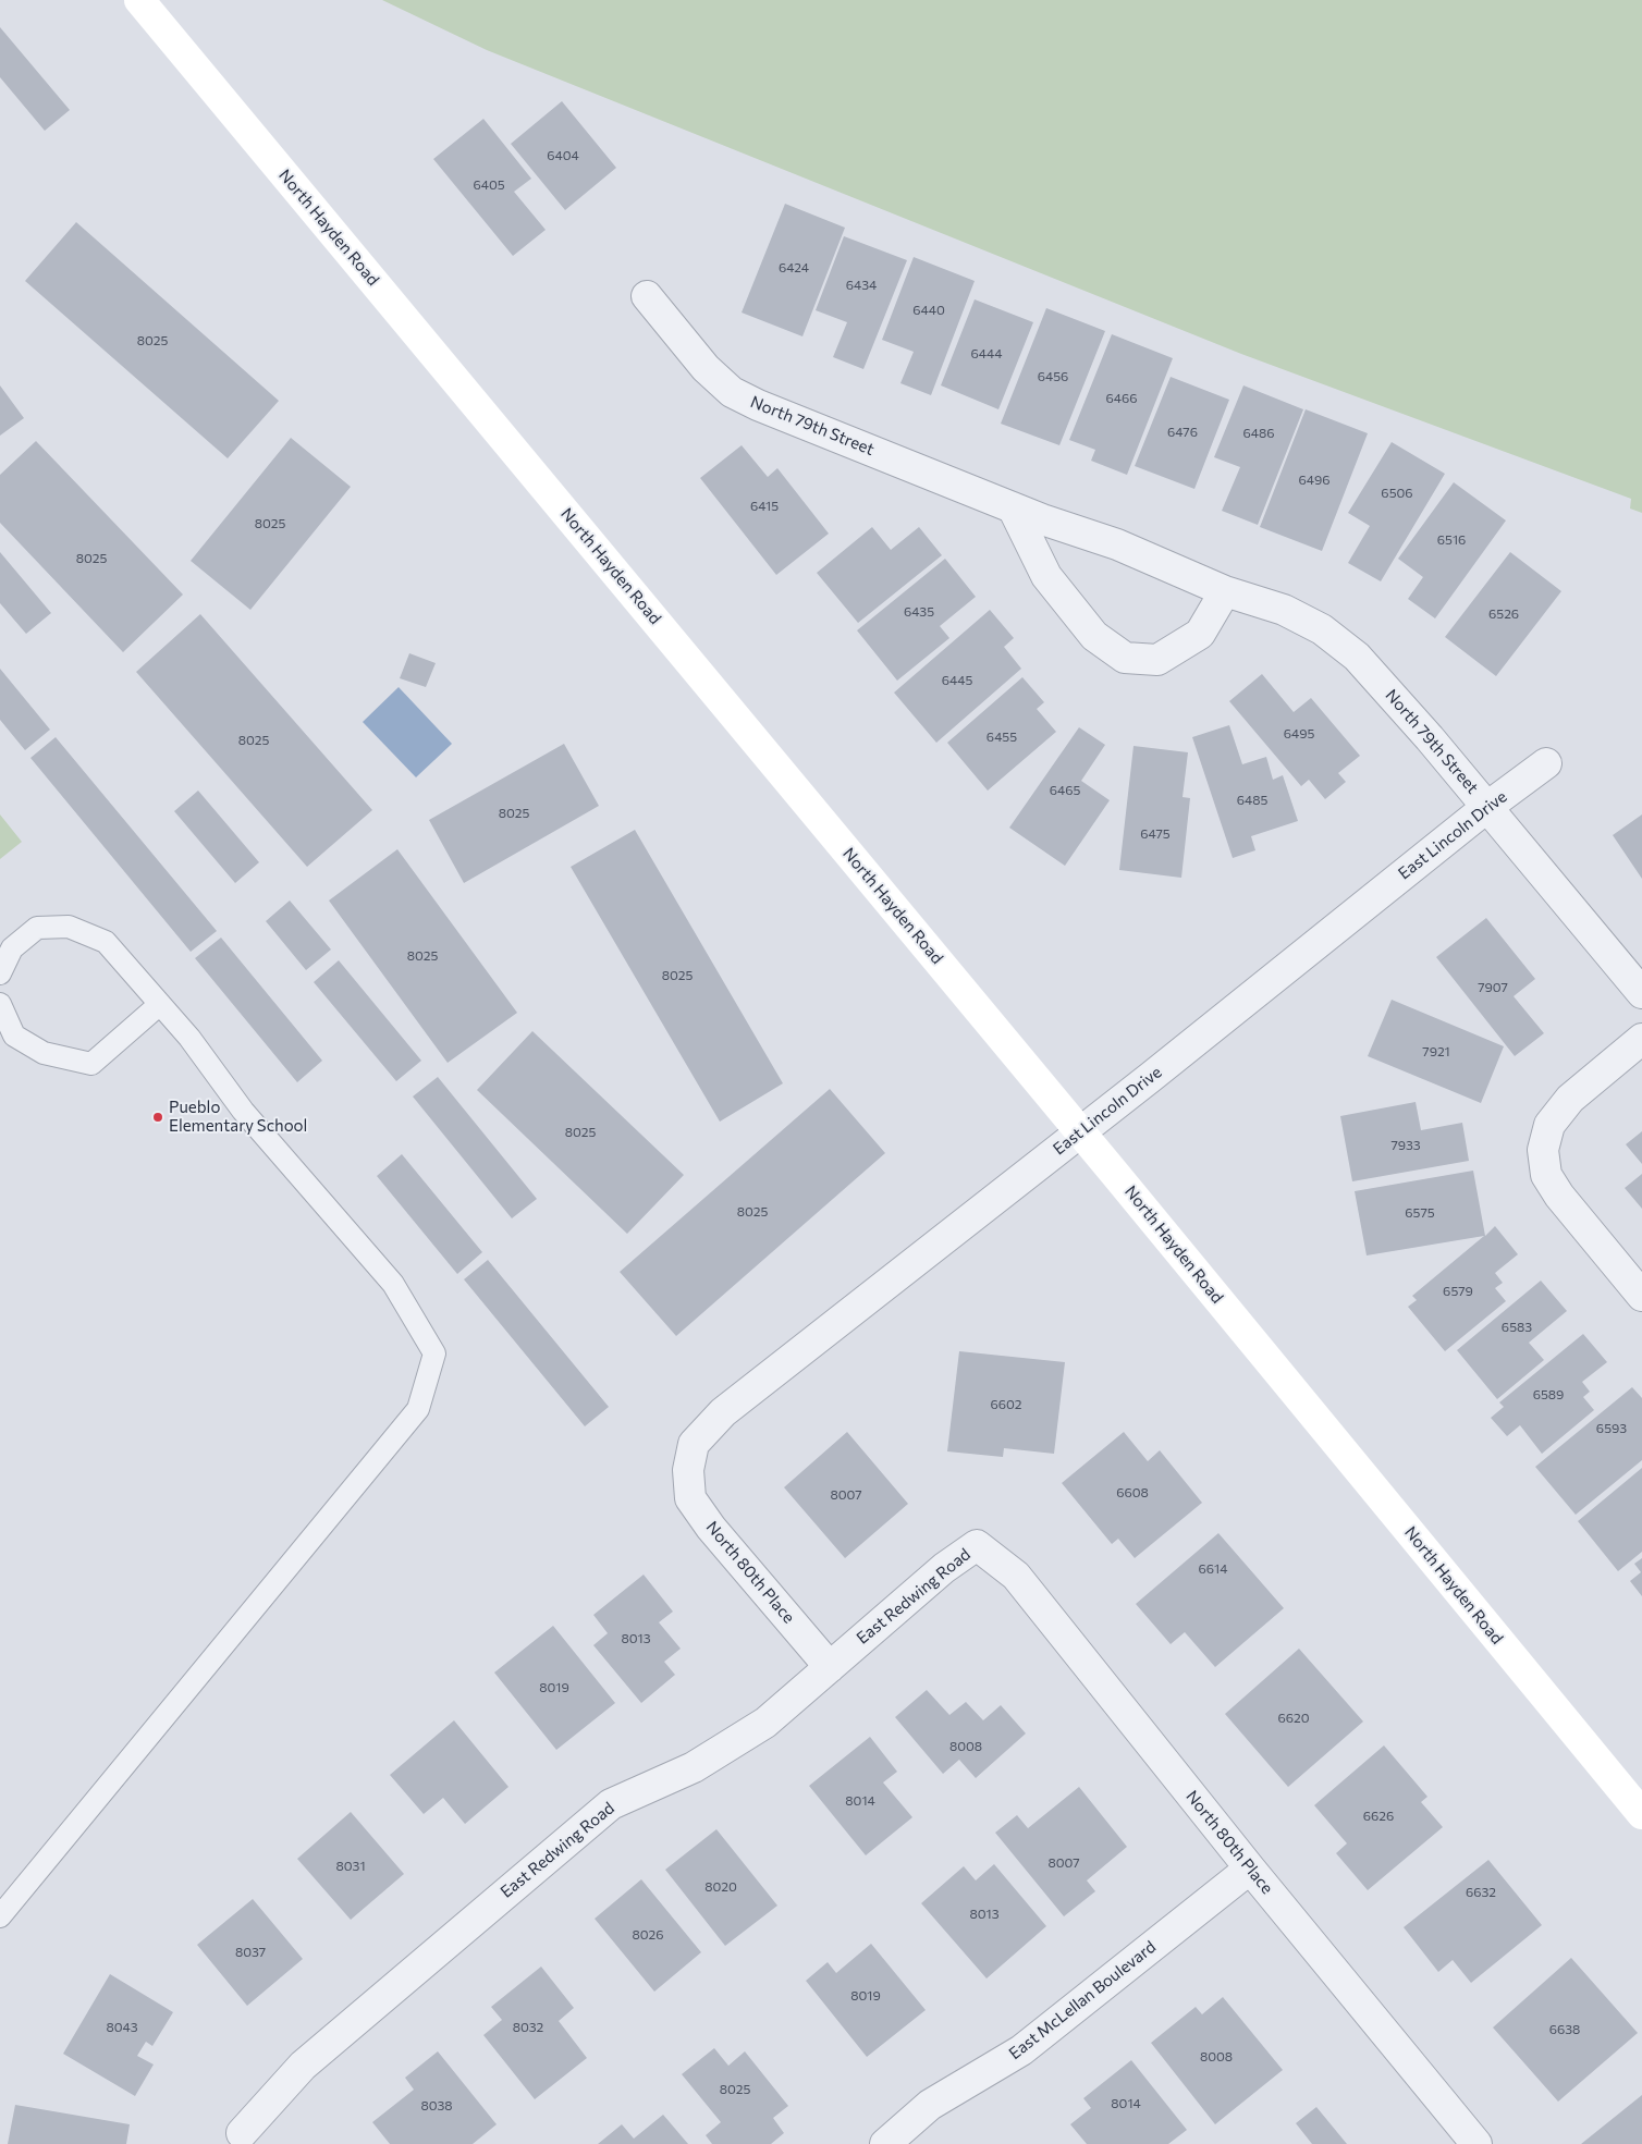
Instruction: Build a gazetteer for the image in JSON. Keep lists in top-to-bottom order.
{
  "streets": {
    "main road": ["North Hayden Road"],
    "street": [
      "North 79th Street",
      "East Lincoln Drive",
      "North 80th Place",
      "East Redwing Road",
      "East McLellan Boulevard"
    ]
  },
  "crossings": [
    ["North Hayden Road", "East Lincoln Drive"],
    ["North 79th Street", "East Lincoln Drive"],
    ["East Lincoln Drive", "North 80th Place"],
    ["North 80th Place", "East Redwing Road"],
    ["North 80th Place", "East McLellan Boulevard"]
  ],
  "places": ["Pueblo Elementary School"],
  "house_numbers": [
    "6404",
    "6405",
    "6424",
    "6434",
    "6440",
    "8025",
    "6444",
    "6456",
    "6466",
    "6476",
    "6486",
    "6496",
    "6506",
    "6415",
    "8025",
    "6516",
    "8025",
    "6435",
    "6526",
    "6445",
    "6495",
    "6455",
    "8025",
    "6465",
    "6485",
    "8025",
    "6475",
    "8025",
    "8025",
    "7907",
    "7921",
    "8025",
    "7933",
    "8025",
    "6575",
    "6579",
    "6583",
    "6589",
    "6602",
    "6593",
    "6608",
    "8007",
    "6614",
    "8013",
    "8019",
    "6620",
    "8008",
    "8014",
    "6626",
    "8007",
    "8031",
    "8020",
    "6632",
    "8013",
    "8026",
    "8037",
    "8019",
    "8043",
    "8032",
    "6638",
    "8008",
    "8025",
    "8014",
    "8038"
  ]
}
